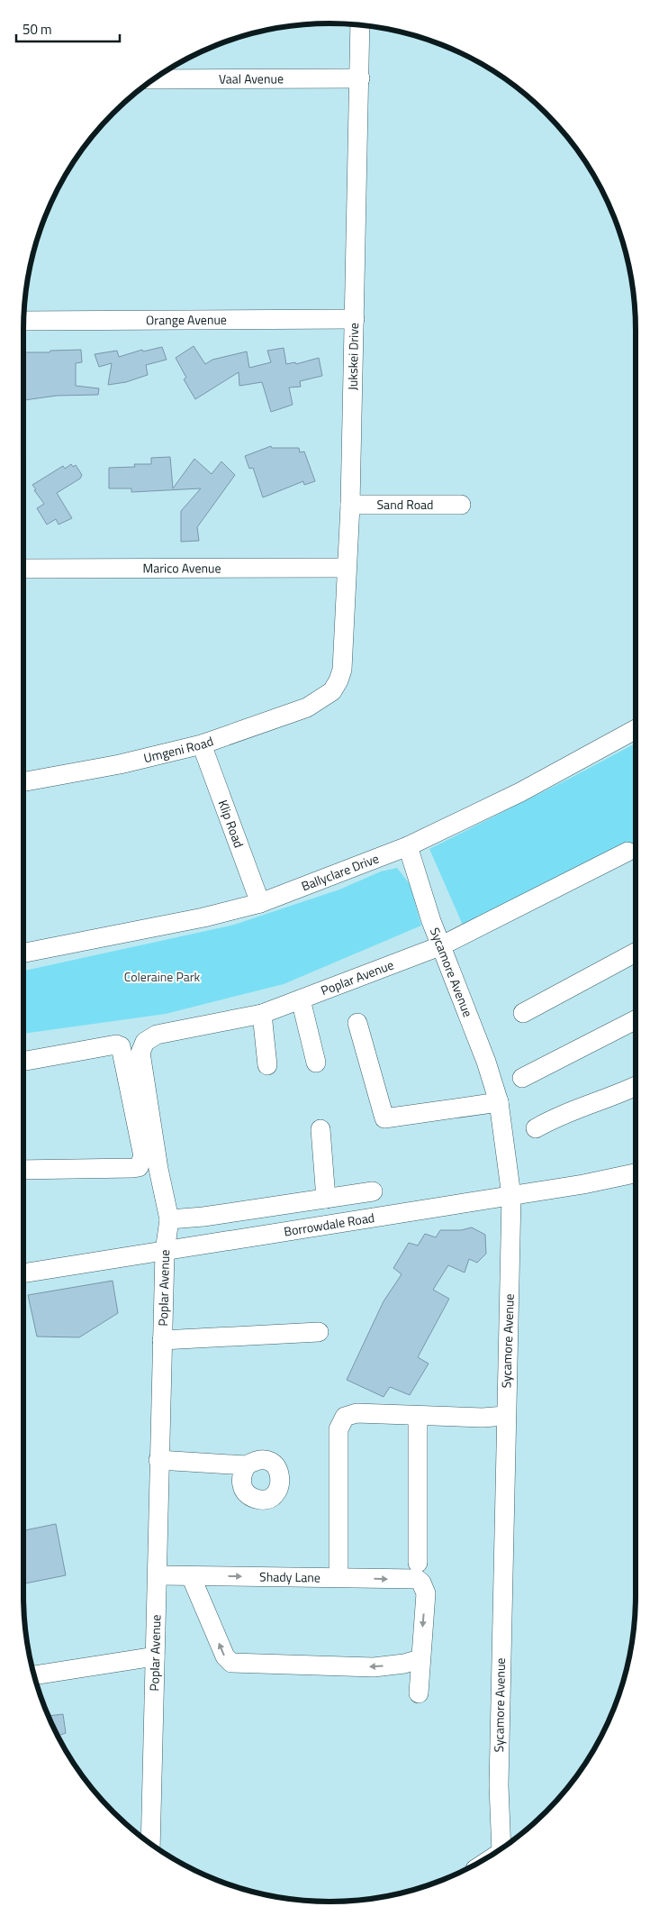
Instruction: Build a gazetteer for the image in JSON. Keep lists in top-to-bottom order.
{
  "streets": {
    "street": [
      "Vaal Avenue",
      "Orange Avenue",
      "Jukskei Drive",
      "Sand Road",
      "Marico Avenue",
      "Umgeni Road",
      "Klip Road",
      "Ballyclare Drive",
      "Sycamore Avenue",
      "Poplar Avenue",
      "Borrowdale Road",
      "Shady Lane"
    ]
  },
  "crossings": [
    ["Vaal Avenue", "Jukskei Drive"],
    ["Orange Avenue", "Jukskei Drive"],
    ["Jukskei Drive", "Sand Road"],
    ["Jukskei Drive", "Marico Avenue"],
    ["Jukskei Drive", "Umgeni Road"],
    ["Umgeni Road", "Klip Road"],
    ["Klip Road", "Ballyclare Drive"],
    ["Ballyclare Drive", "Sycamore Avenue"],
    ["Sycamore Avenue", "Poplar Avenue"],
    ["Sycamore Avenue", "Borrowdale Road"],
    ["Poplar Avenue", "Borrowdale Road"],
    ["Poplar Avenue", "Shady Lane"]
  ],
  "parks": ["Coleraine Park"],
  "scale_bar": "50 m"
}
